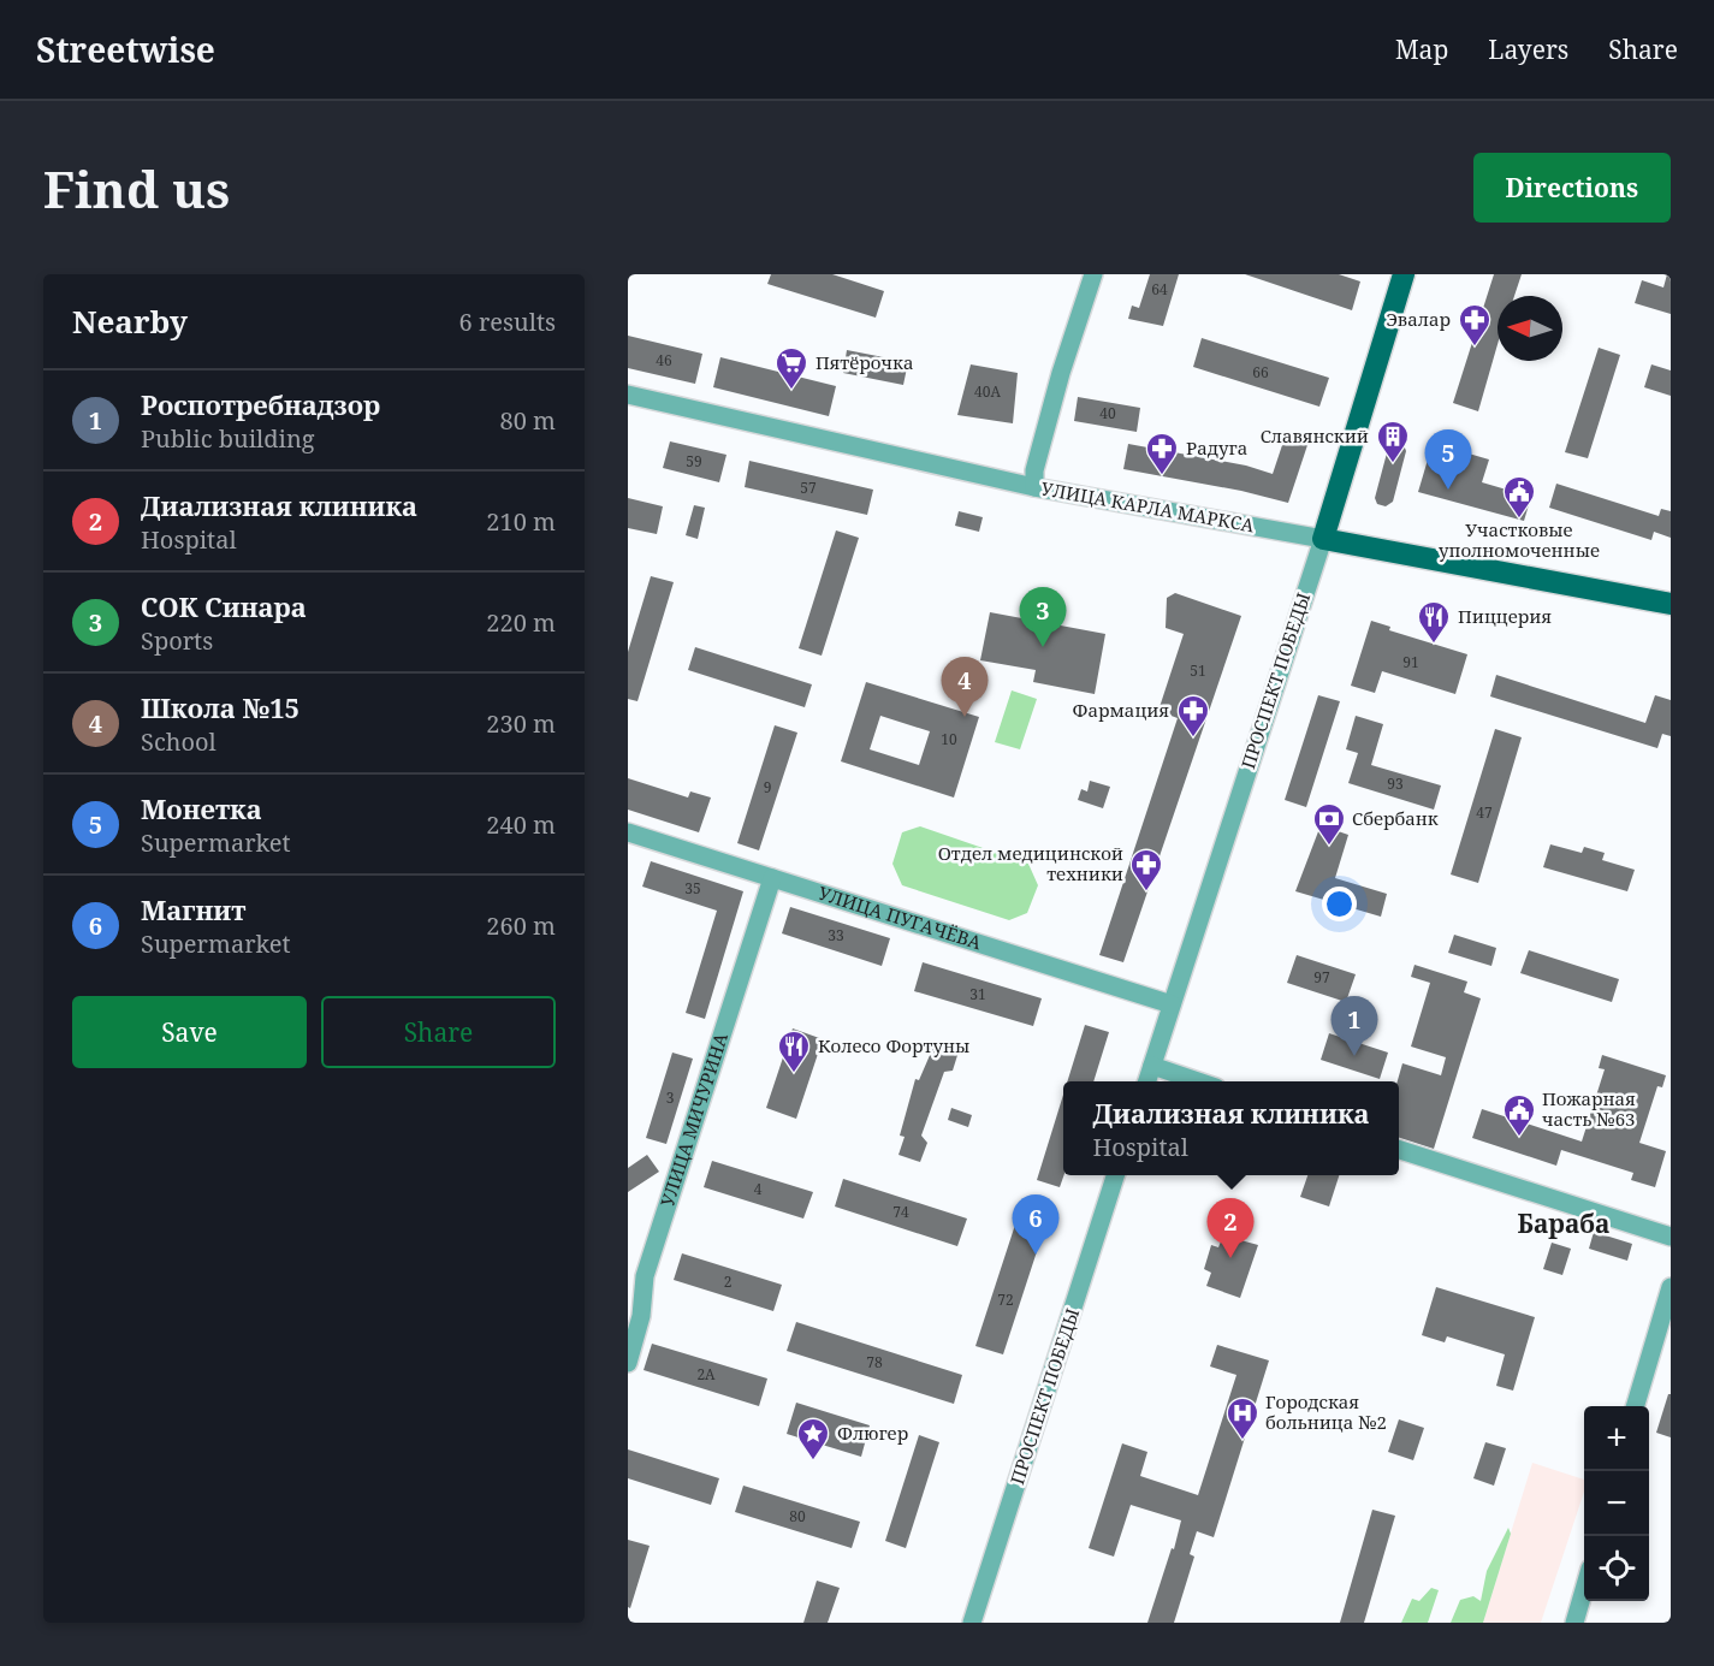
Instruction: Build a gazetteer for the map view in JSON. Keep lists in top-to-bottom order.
{
  "streets": {
    "main road": ["УЛИЦА КАРЛА МАРКСА", "ПРОСПЕКТ ПОБЕДЫ"],
    "street": ["УЛИЦА ПУГАЧЁВА", "УЛИЦА МИЧУРИНА"]
  },
  "crossings": [
    ["УЛИЦА КАРЛА МАРКСА", "ПРОСПЕКТ ПОБЕДЫ"],
    ["ПРОСПЕКТ ПОБЕДЫ", "УЛИЦА ПУГАЧЁВА"],
    ["УЛИЦА ПУГАЧЁВА", "УЛИЦА МИЧУРИНА"]
  ],
  "districts": ["Бараба"],
  "places": {
    "pharmacy": [
      "Эвалар",
      "Радуга",
      "Фармация",
      "Отдел медицинской техники"
    ],
    "supermarket": ["Пятёрочка"],
    "building": ["Славянский"],
    "public building": ["Участковые уполномоченные", "Пожарная часть №63"],
    "restaurant": ["Пиццерия", "Колесо Фортуны"],
    "bank": ["Сбербанк"],
    "hospital": ["Городская больница №2"],
    "place": ["Флюгер"]
  },
  "house_numbers": [
    "64",
    "46",
    "66",
    "40А",
    "40",
    "59",
    "57",
    "91",
    "51",
    "10",
    "93",
    "9",
    "47",
    "35",
    "33",
    "97",
    "31",
    "3",
    "4",
    "74",
    "2",
    "72",
    "78",
    "2А",
    "80"
  ],
  "north": "left",
  "page": {
    "header": "Streetwise",
    "nav": ["Map", "Layers", "Share"],
    "buttons": [
      "Directions",
      ["Save", "Share"]
    ],
    "title": "Find us",
    "heading": ["Nearby", "6 results"],
    "list": [
      {
        "mark": "1",
        "name": "Роспотребнадзор",
        "note": "Public building",
        "value": "80 m"
      },
      {
        "mark": "2",
        "name": "Диализная клиника",
        "note": "Hospital",
        "value": "210 m"
      },
      {
        "mark": "3",
        "name": "СОК Синара",
        "note": "Sports",
        "value": "220 m"
      },
      {
        "mark": "4",
        "name": "Школа №15",
        "note": "School",
        "value": "230 m"
      },
      {
        "mark": "5",
        "name": "Монетка",
        "note": "Supermarket",
        "value": "240 m"
      },
      {
        "mark": "6",
        "name": "Магнит",
        "note": "Supermarket",
        "value": "260 m"
      }
    ],
    "pins": [
      "5",
      "3",
      "4",
      "1",
      "6",
      "2"
    ],
    "popup": ["Диализная клиника", "Hospital"],
    "map_buttons": ["+", "−"]
  }
}
